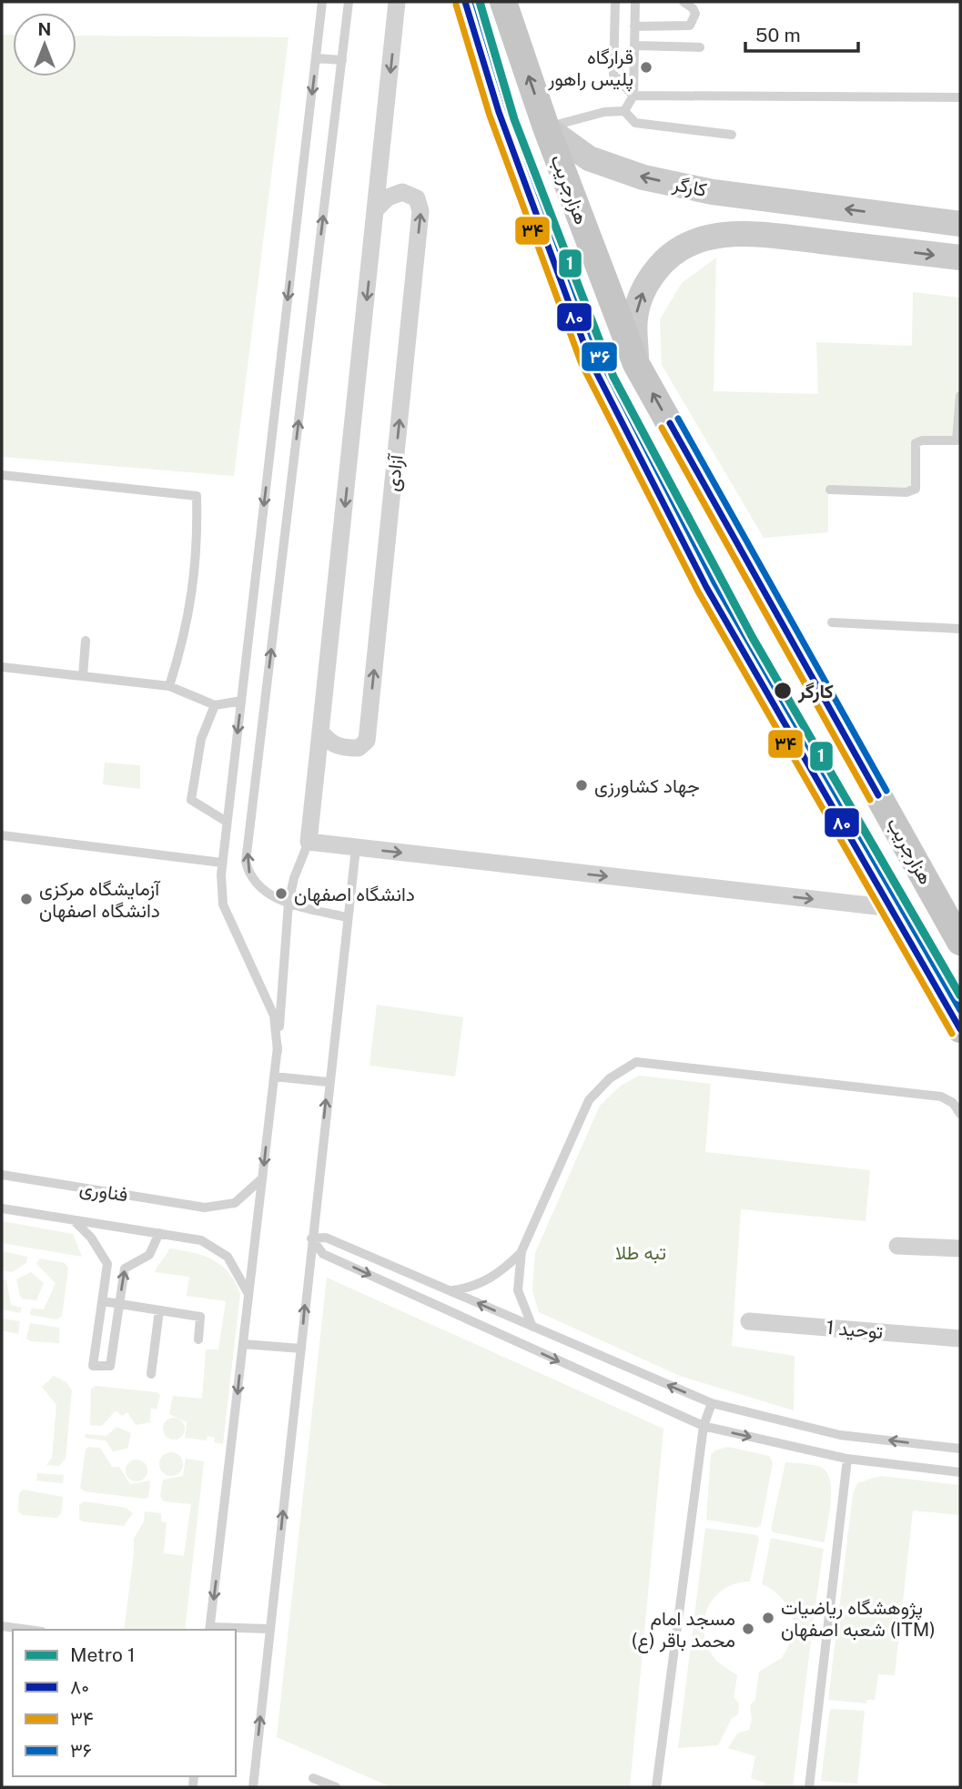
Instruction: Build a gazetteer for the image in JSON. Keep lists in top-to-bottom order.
{
  "streets": {
    "main road": ["کارگر", "هزارجریب"],
    "street": ["آزادی", "توحید 1"],
    "lane": ["فناوری"]
  },
  "crossings": [
    ["کارگر", "هزارجریب"]
  ],
  "one_way": ["کارگر"],
  "parks": ["تبه طلا"],
  "places": [
    "قرارگاه پلیس راهور",
    "کارگر",
    "جهاد کشاورزی",
    "دانشگاه اصفهان",
    "آزمایشگاه مرکزی دانشگاه اصفهان",
    "پژوهشگاه رياضيات شعبه اصفهان (ITM)",
    "مسجد امام محمد باقر (ع)"
  ],
  "lines": [
    "metro line 1",
    "transit line ۸۰",
    "transit line ۳۶",
    "transit line ۳۴"
  ],
  "legend": [
    "Metro 1",
    "۸۰",
    "۳۴",
    "۳۶"
  ],
  "scale_bar": "50 m",
  "north": "top"
}
